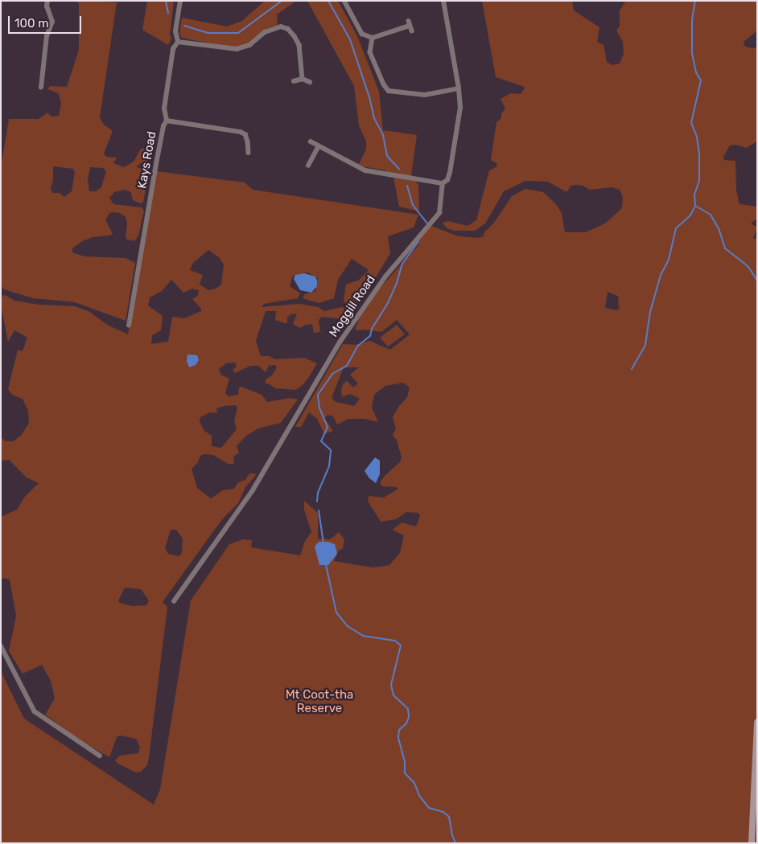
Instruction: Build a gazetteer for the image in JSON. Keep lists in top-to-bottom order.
{
  "streets": {
    "street": ["Kays Road", "Moggill Road"]
  },
  "parks": ["Mt Coot-tha Reserve"],
  "scale_bar": "100 m"
}
